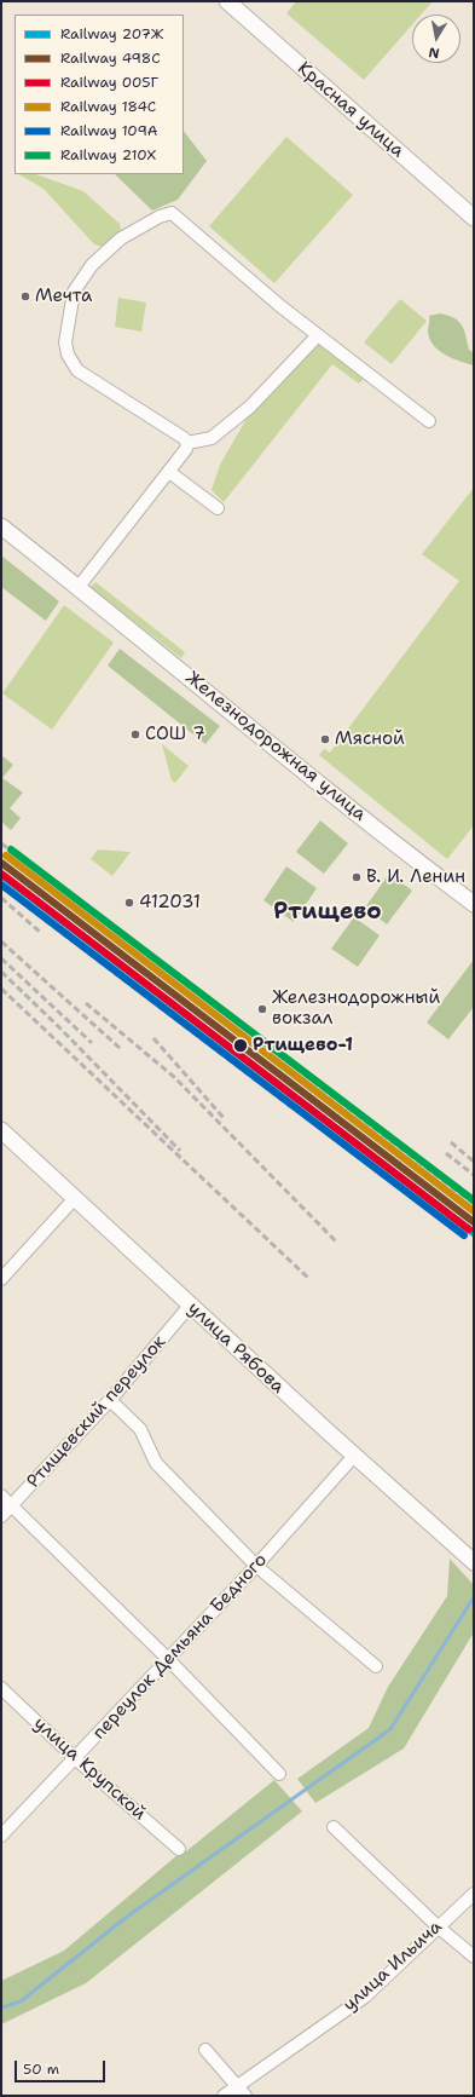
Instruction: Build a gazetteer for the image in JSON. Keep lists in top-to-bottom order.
{
  "streets": {
    "street": [
      "Красная улица",
      "Железнодорожная улица",
      "улица Рябова",
      "Ртищевский переулок",
      "переулок Демьяна Бедного",
      "улица Крупской",
      "улица Ильича"
    ]
  },
  "crossings": [
    ["улица Рябова", "Ртищевский переулок"],
    ["улица Рябова", "переулок Демьяна Бедного"],
    ["переулок Демьяна Бедного", "улица Крупской"]
  ],
  "districts": ["Ртищево"],
  "places": [
    "Мечта",
    "СОШ 7",
    "Мясной",
    "В. И. Ленин",
    "412031",
    "Железнодорожный вокзал",
    "Ртищево-1"
  ],
  "lines": [
    "rail line 210Х",
    "rail line 184С",
    "rail line 498С",
    "rail line 005Г",
    "rail line 207Ж",
    "rail line 109А"
  ],
  "legend": [
    "Railway 207Ж",
    "Railway 498С",
    "Railway 005Г",
    "Railway 184С",
    "Railway 109А",
    "Railway 210Х"
  ],
  "scale_bar": "50 m",
  "north": "bottom"
}
